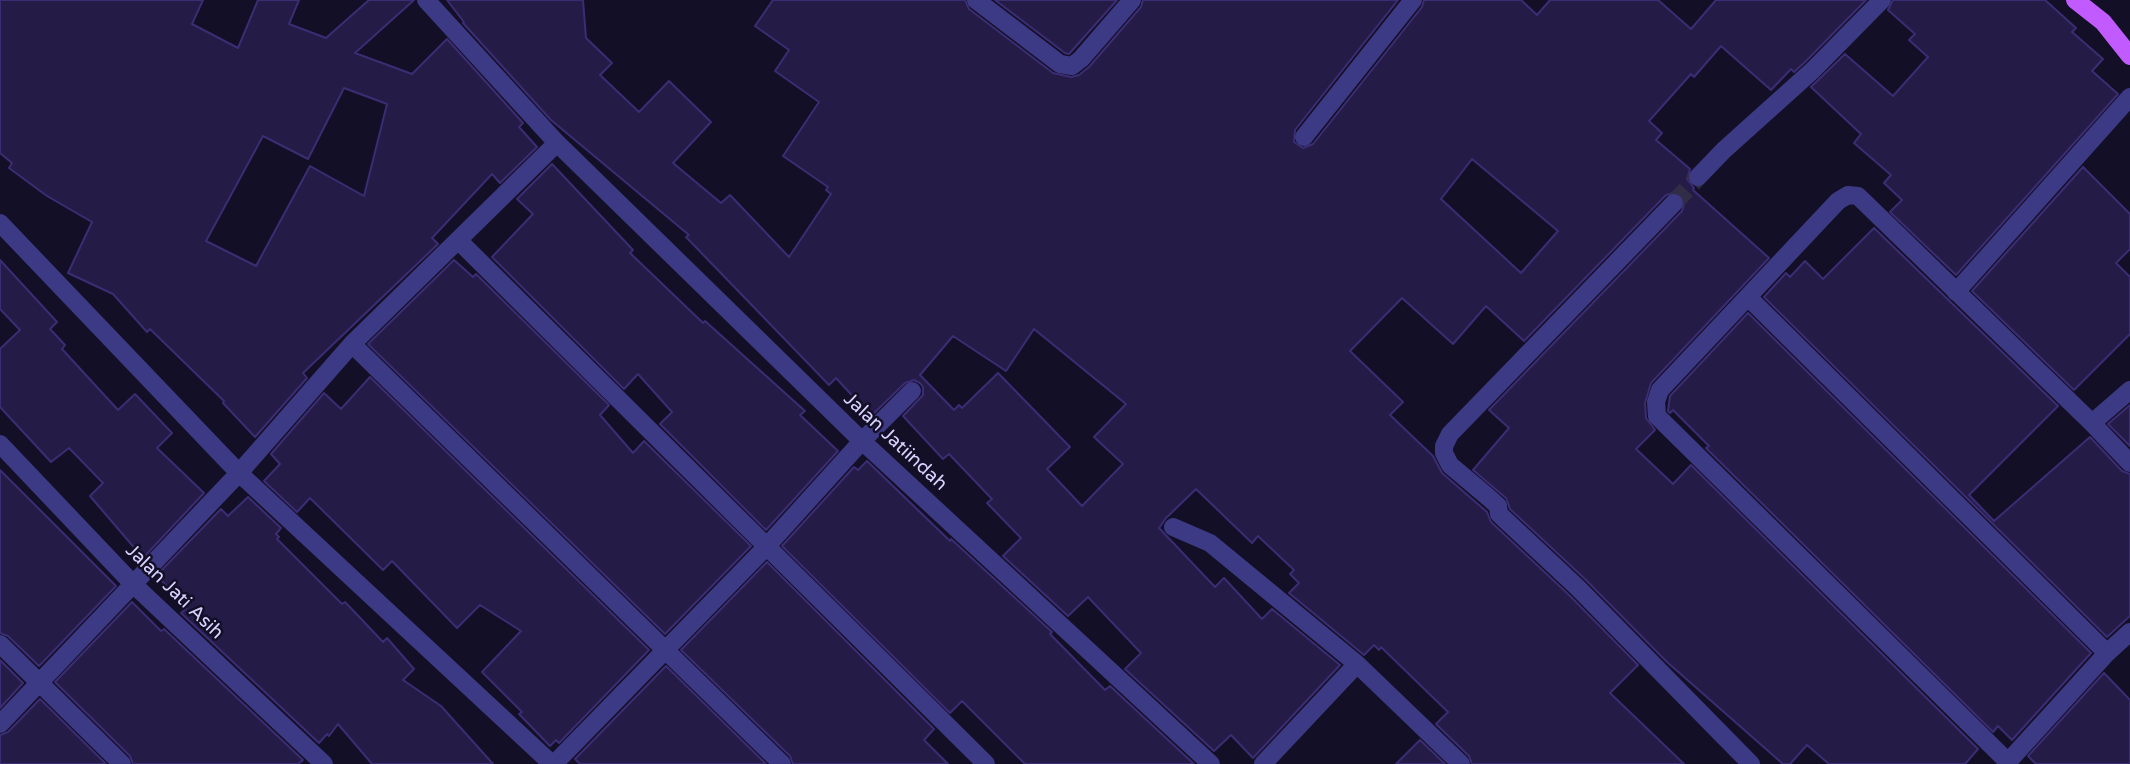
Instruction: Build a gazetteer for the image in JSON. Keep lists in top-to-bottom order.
{
  "streets": {
    "street": ["Jalan Jatiindah", "Jalan Jati Asih"]
  }
}
